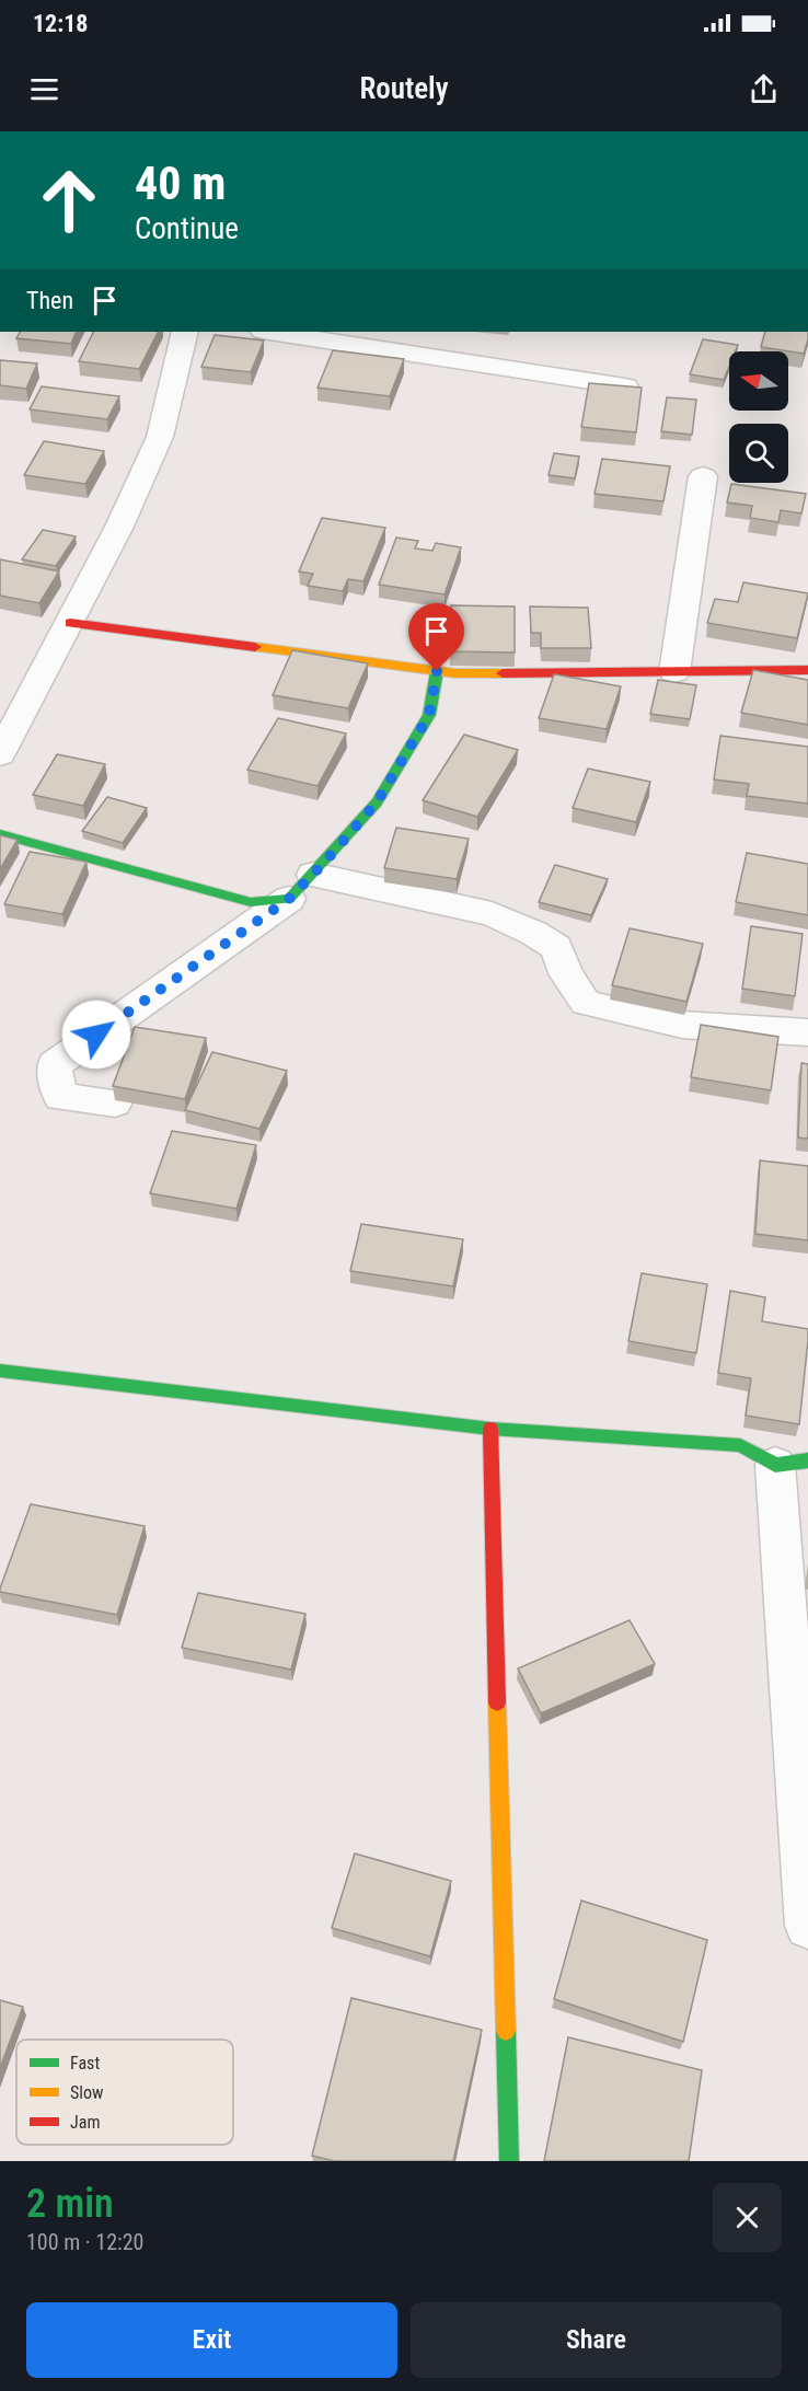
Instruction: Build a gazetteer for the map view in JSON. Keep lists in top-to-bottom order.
{
  "legend": ["Fast", "Slow", "Jam"],
  "north": "left",
  "page": {
    "status": "12:18",
    "header": "Routely",
    "turn": ["40 m", "Continue"],
    "then": "Then",
    "heading": ["2 min", "100 m · 12:20"],
    "buttons": ["Exit", "Share"]
  }
}
